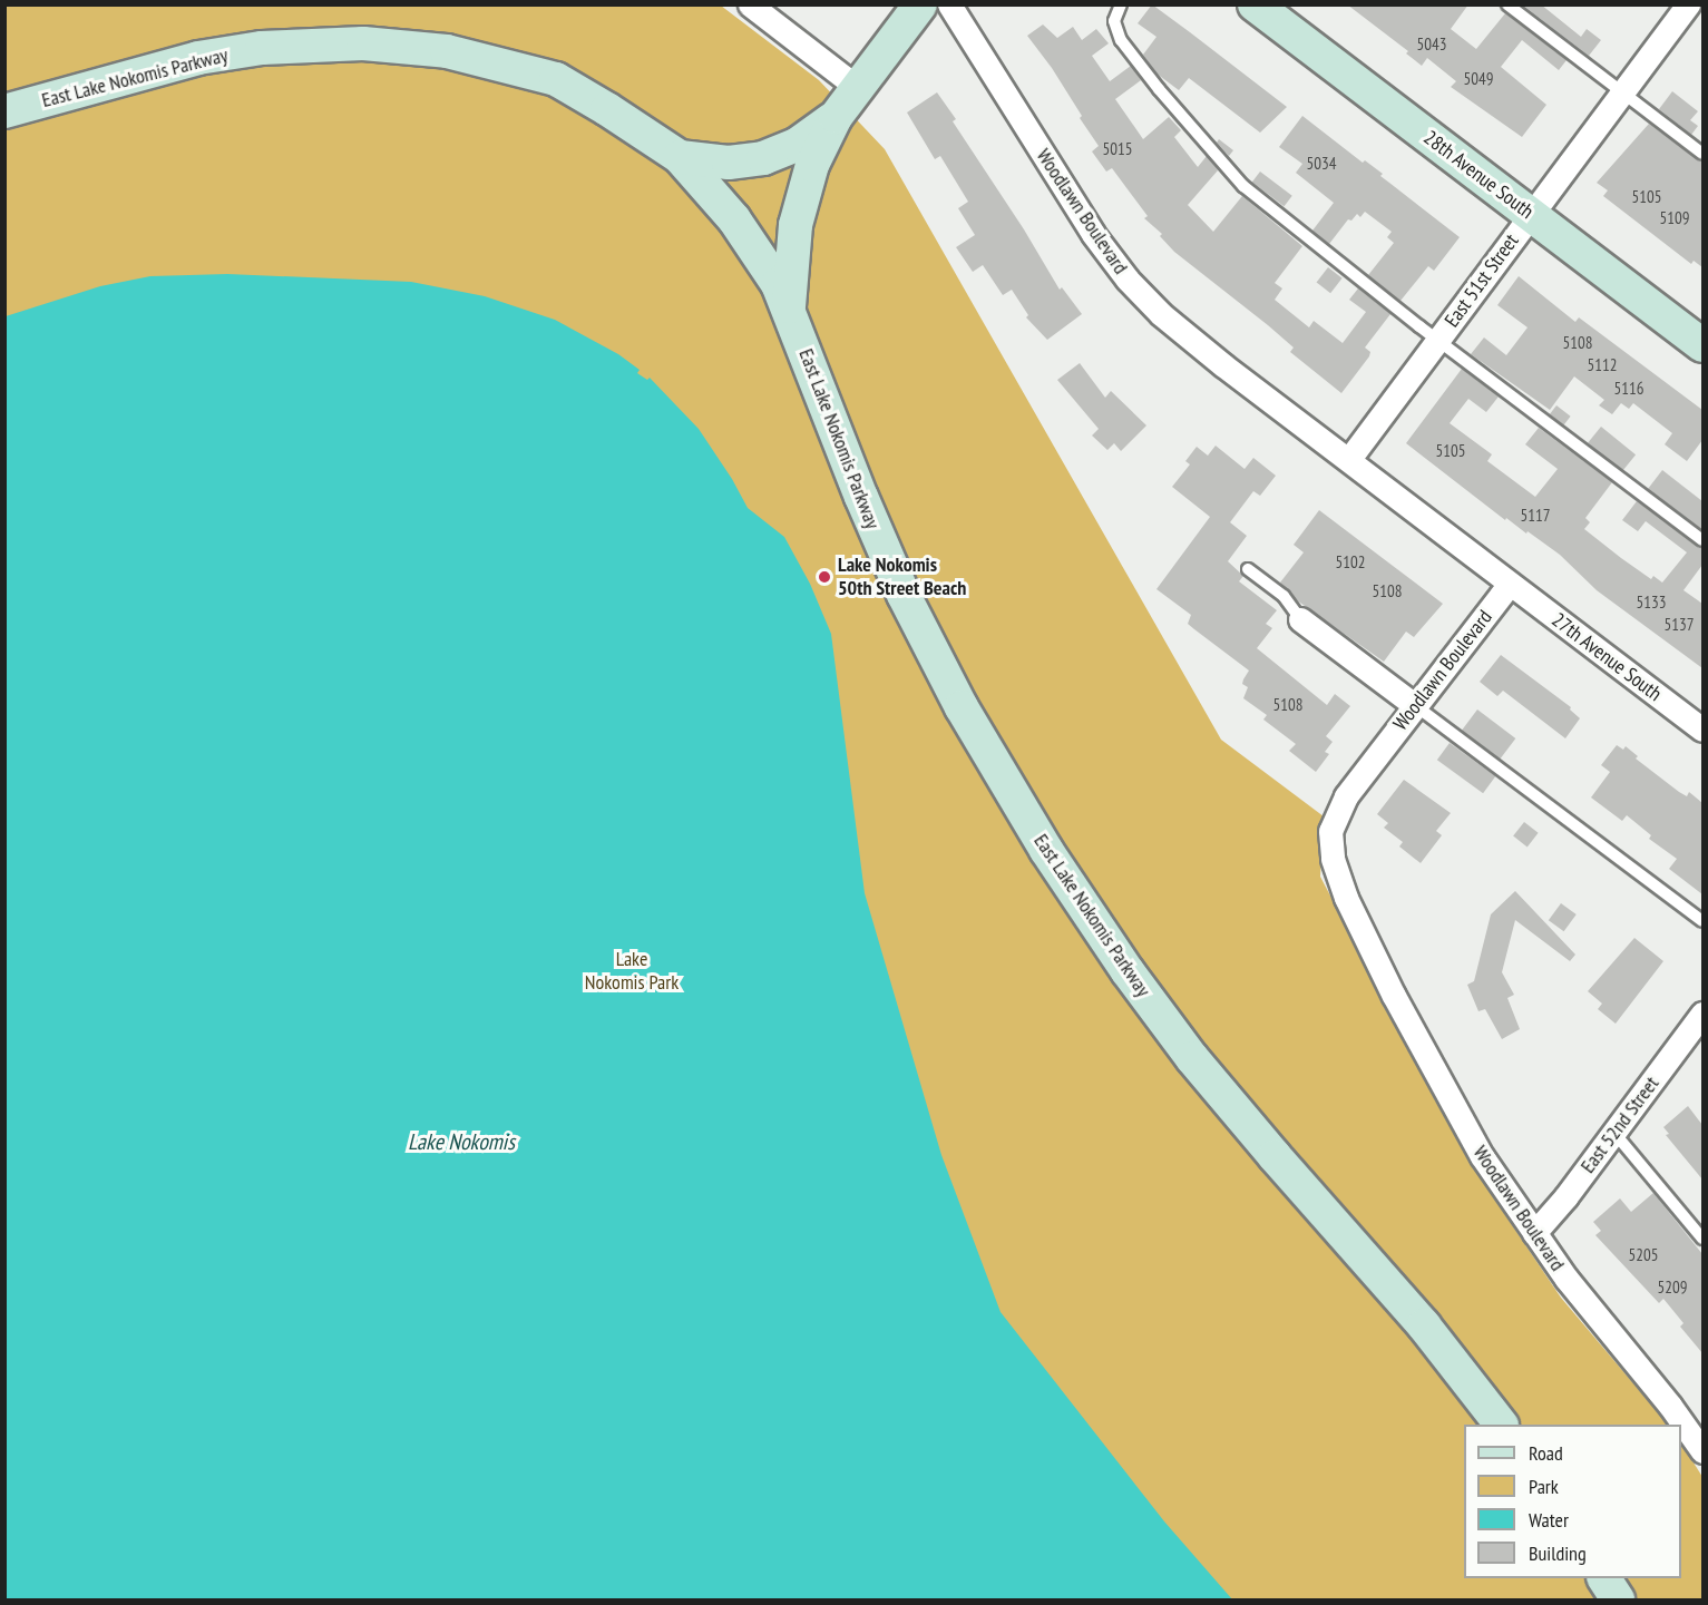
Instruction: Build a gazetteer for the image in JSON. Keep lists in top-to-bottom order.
{
  "streets": {
    "street": [
      "East Lake Nokomis Parkway",
      "28th Avenue South",
      "Woodlawn Boulevard",
      "East 51st Street",
      "27th Avenue South",
      "East 52nd Street"
    ]
  },
  "crossings": [
    ["28th Avenue South", "East 51st Street"],
    ["Woodlawn Boulevard", "East 51st Street"],
    ["Woodlawn Boulevard", "27th Avenue South"],
    ["Woodlawn Boulevard", "East 52nd Street"]
  ],
  "water": ["Lake Nokomis"],
  "parks": ["Lake Nokomis Park"],
  "places": ["Lake Nokomis 50th Street Beach"],
  "house_numbers": [
    "5043",
    "5049",
    "5015",
    "5034",
    "5105",
    "5109",
    "5108",
    "5112",
    "5116",
    "5105",
    "5117",
    "5102",
    "5108",
    "5133",
    "5137",
    "5108",
    "5205",
    "5209"
  ],
  "legend": [
    "Road",
    "Park",
    "Water",
    "Building"
  ]
}
